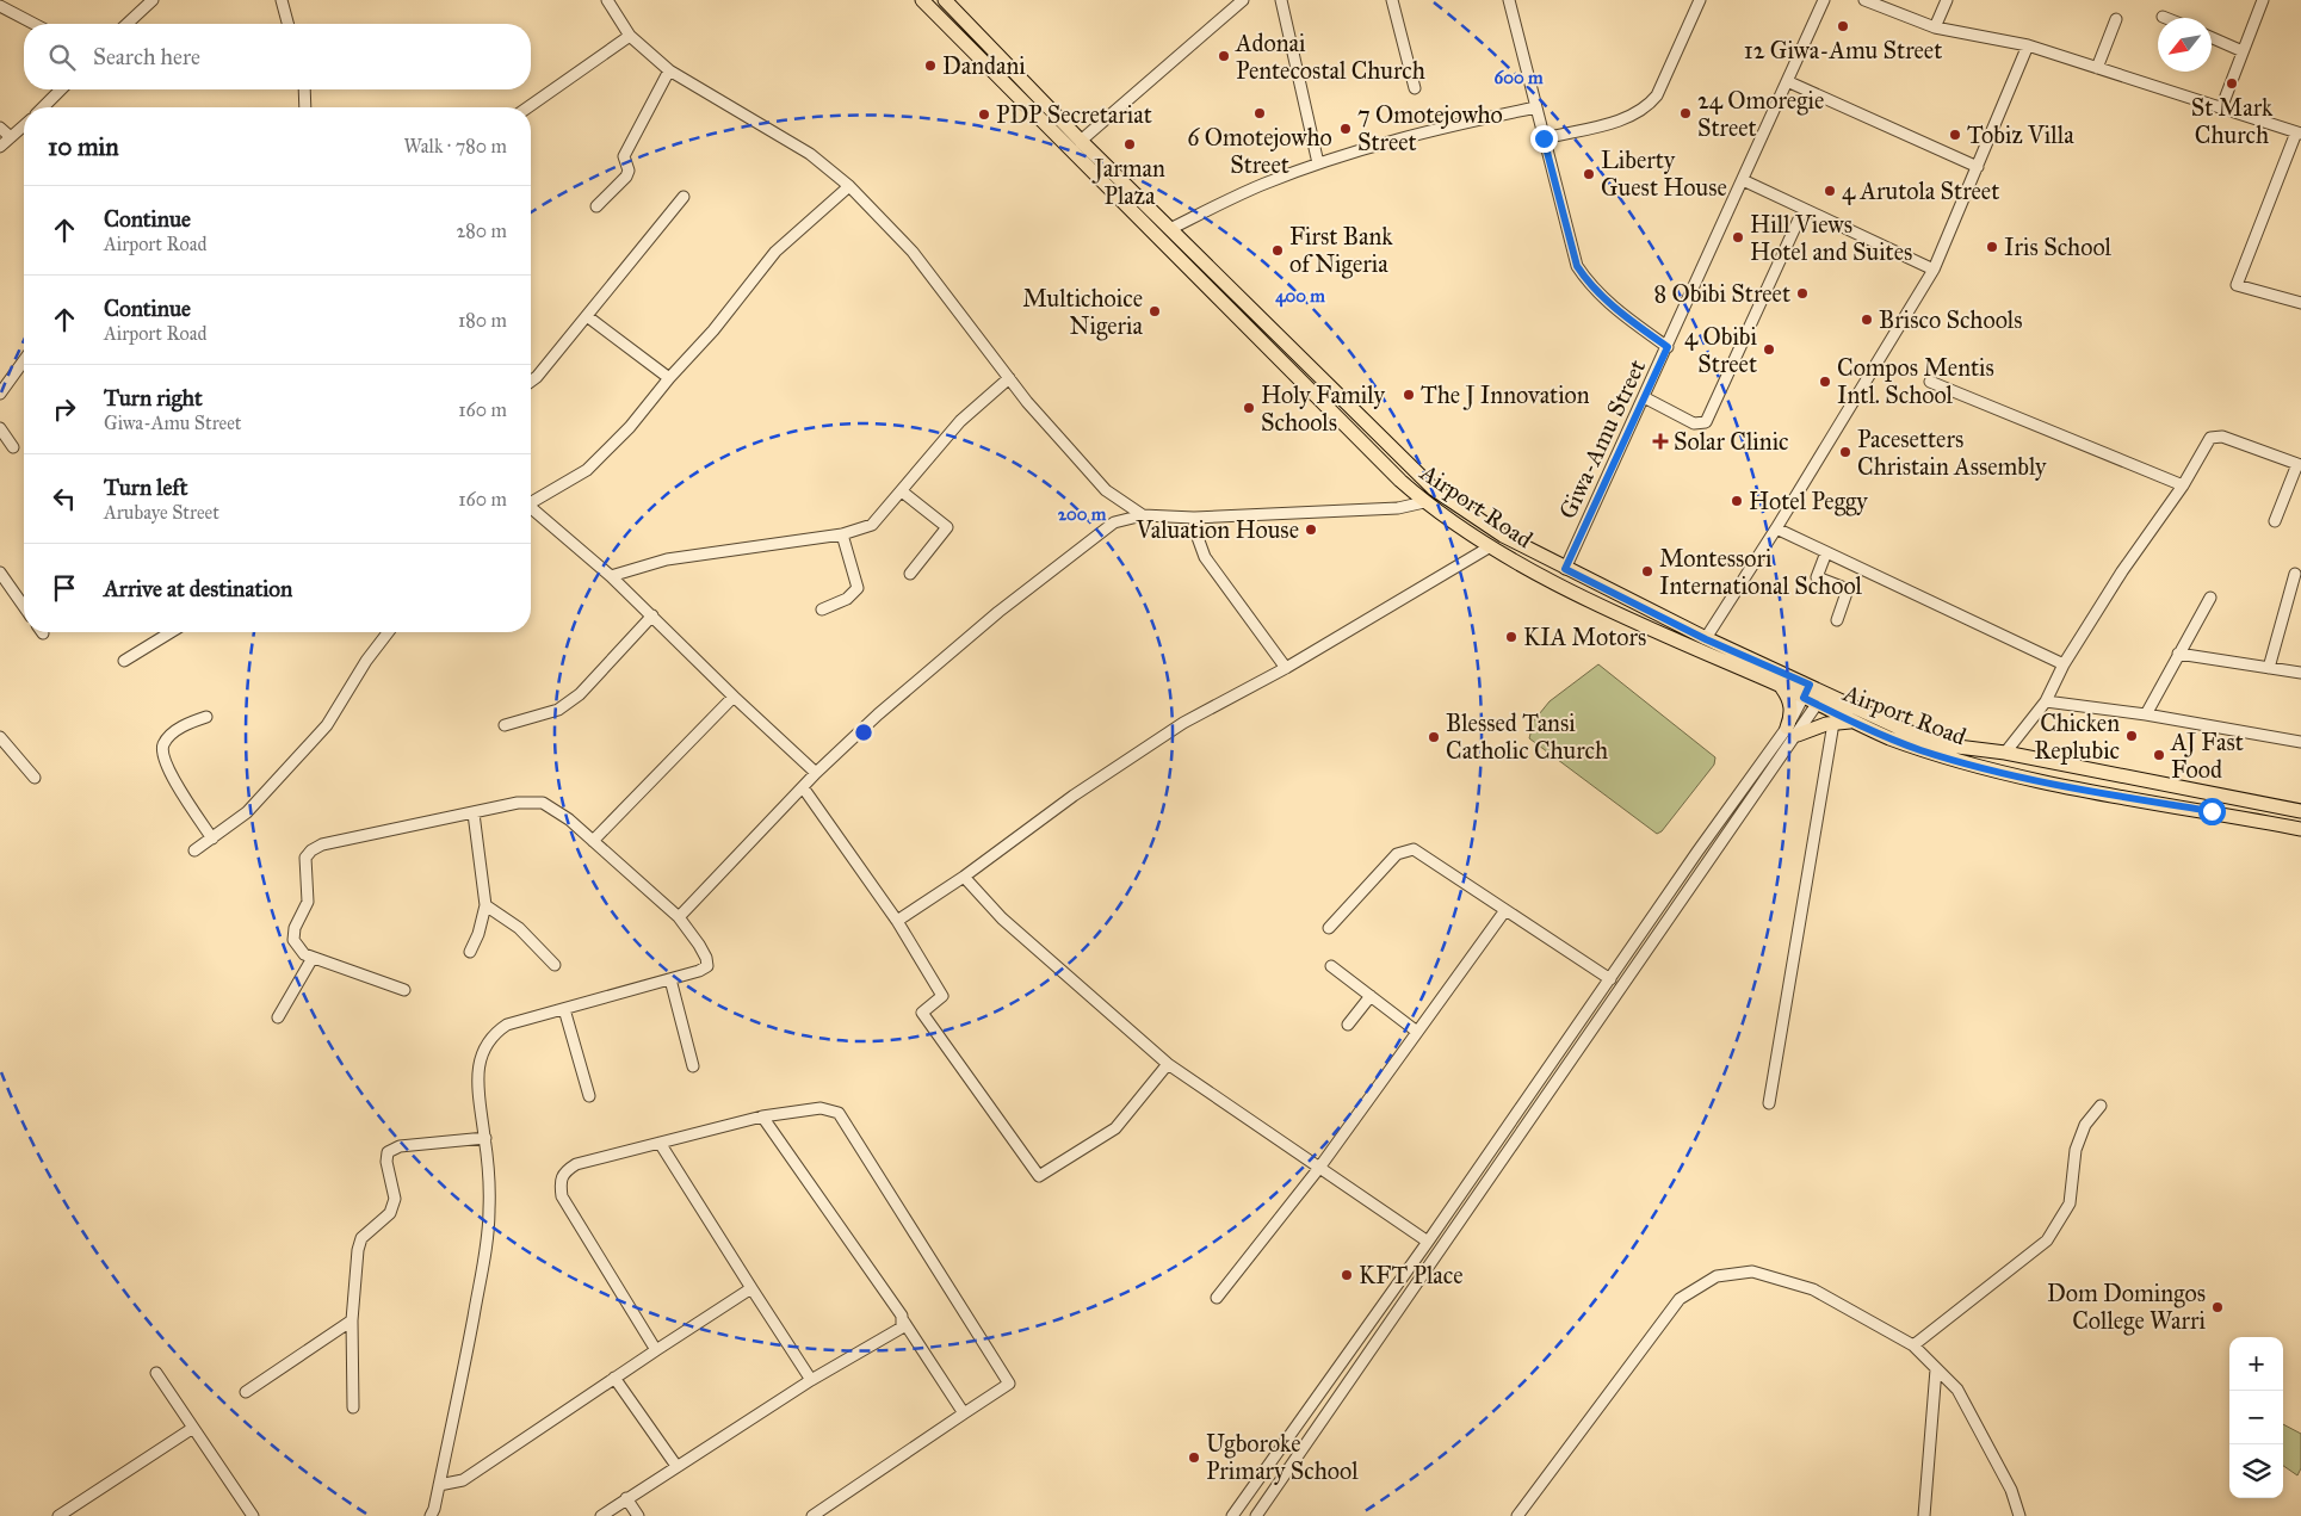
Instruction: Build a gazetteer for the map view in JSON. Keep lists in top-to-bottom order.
{
  "streets": {
    "main road": ["Airport Road"],
    "street": ["Giwa-Amu Street"]
  },
  "crossings": [
    ["Giwa-Amu Street", "Airport Road"]
  ],
  "places": {
    "other": [
      "12 Giwa-Amu Street",
      "Adonai Pentecostal Church",
      "Dandani",
      "St Mark Church",
      "6 Omotejowho Street",
      "24 Omoregie Street",
      "PDP Secretariat",
      "7 Omotejowho Street",
      "Tobiz Villa",
      "Jarman Plaza",
      "Liberty Guest House",
      "4 Arutola Street",
      "Hill Views Hotel and Suites",
      "Iris School",
      "First Bank of Nigeria",
      "8 Obibi Street",
      "Multichoice Nigeria",
      "Brisco Schools",
      "4 Obibi Street",
      "Compos Mentis Intl. School",
      "The J Innovation",
      "Holy Family Schools",
      "Pacesetters Christain Assembly",
      "Hotel Peggy",
      "Valuation House",
      "Montessori International School",
      "KIA Motors",
      "Chicken Replubic",
      "Blessed Tansi Catholic Church",
      "AJ Fast Food",
      "KFT Place",
      "Dom Domingos College Warri",
      "Ugboroke Primary School"
    ],
    "health": ["Solar Clinic"]
  },
  "north": "bottom left",
  "page": {
    "search": "Search here",
    "heading": ["10 min", "Walk · 780 m"],
    "list": [
      ["Continue", "Airport Road", "280 m"],
      ["Continue", "Airport Road", "180 m"],
      ["Turn right", "Giwa-Amu Street", "160 m"],
      ["Turn left", "Arubaye Street", "160 m"],
      "Arrive at destination"
    ],
    "map_buttons": ["+", "−"]
  },
  "rings": ["600 m", "400 m", "200 m"]
}
